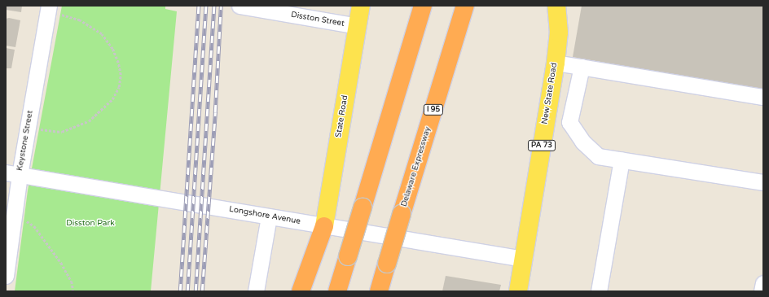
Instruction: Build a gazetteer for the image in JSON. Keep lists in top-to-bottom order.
{
  "streets": {
    "highway": ["I 95", "Delaware Expressway"],
    "main road": ["New State Road", "State Road", "PA 73"],
    "street": ["Disston Street", "Keystone Street", "Longshore Avenue"]
  },
  "crossings": [
    ["Disston Street", "State Road"],
    ["New State Road", "PA 73"],
    ["New State Road", "Longshore Avenue"],
    ["State Road", "Longshore Avenue"],
    ["Keystone Street", "Longshore Avenue"],
    ["PA 73", "Longshore Avenue"]
  ],
  "parks": ["Disston Park"]
}
